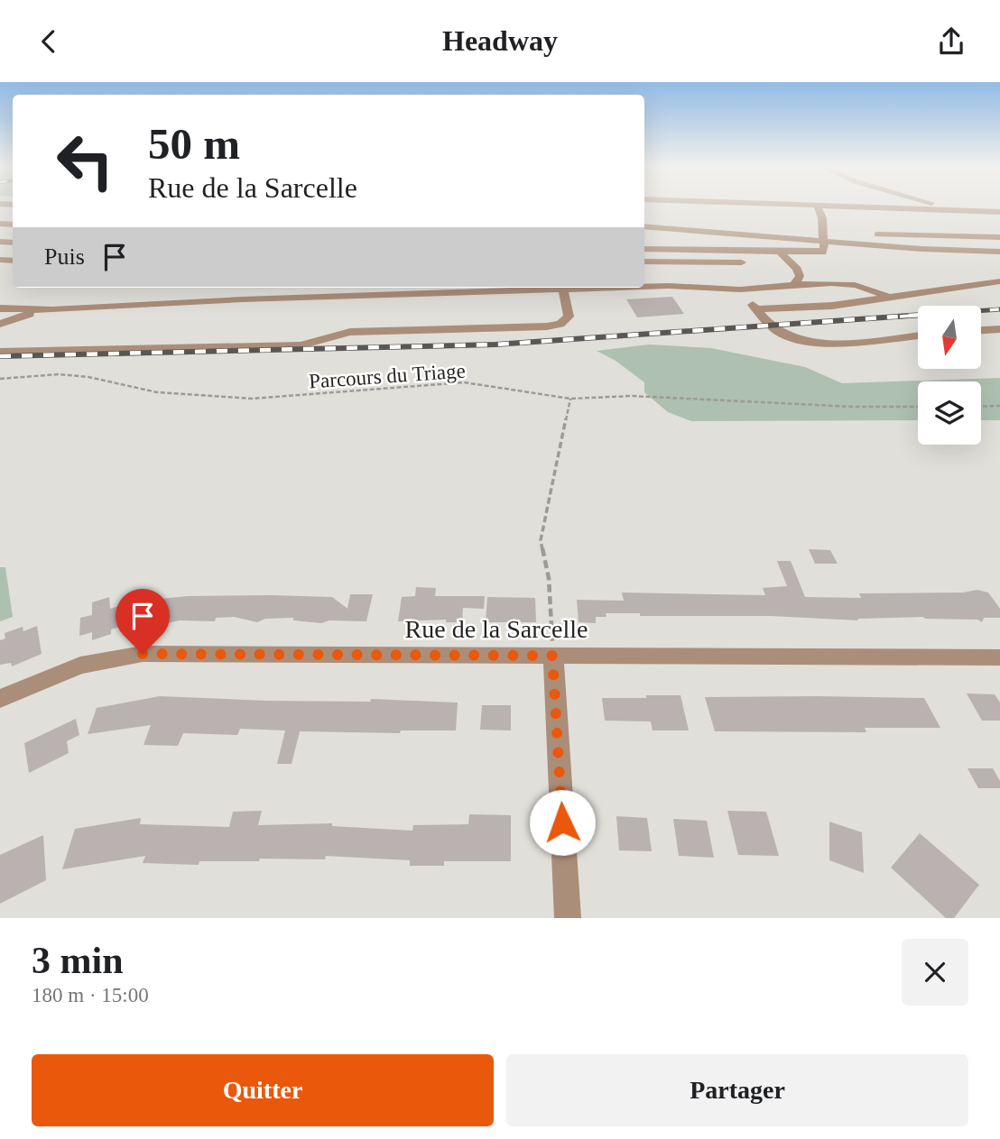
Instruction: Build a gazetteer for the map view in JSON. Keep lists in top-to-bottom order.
{
  "streets": {
    "street": ["Rue de la Sarcelle"],
    "path": ["Parcours du Triage"]
  },
  "north": "bottom",
  "page": {
    "header": "Headway",
    "turn": ["50 m", "Rue de la Sarcelle"],
    "then": "Puis",
    "heading": ["3 min", "180 m · 15:00"],
    "buttons": ["Quitter", "Partager"]
  }
}
